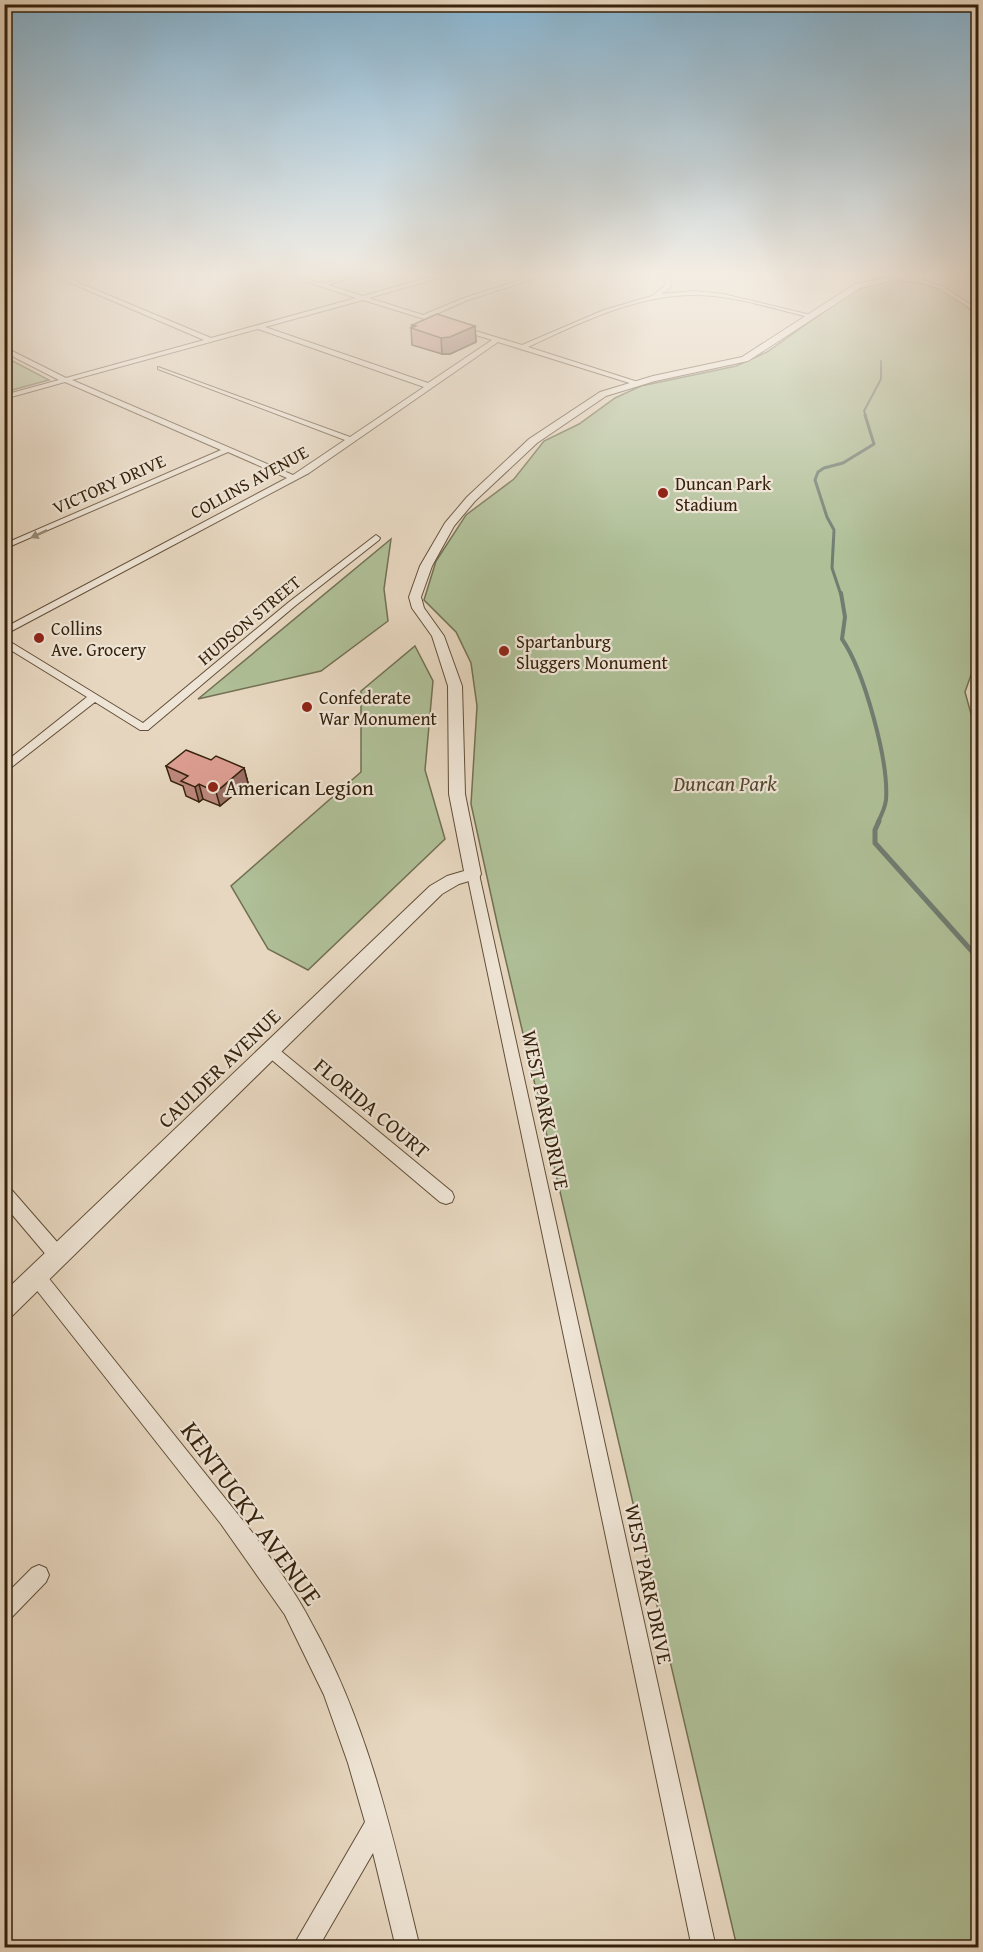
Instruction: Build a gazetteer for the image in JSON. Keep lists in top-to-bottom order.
{
  "streets": {
    "street": [
      "COLLINS AVENUE",
      "VICTORY DRIVE",
      "HUDSON STREET",
      "CAULDER AVENUE",
      "FLORIDA COURT",
      "WEST PARK DRIVE",
      "KENTUCKY AVENUE"
    ]
  },
  "crossings": [
    ["CAULDER AVENUE", "FLORIDA COURT"],
    ["CAULDER AVENUE", "WEST PARK DRIVE"],
    ["CAULDER AVENUE", "KENTUCKY AVENUE"]
  ],
  "one_way": ["VICTORY DRIVE"],
  "parks": ["Duncan Park"],
  "places": [
    "Duncan Park Stadium",
    "Collins Ave. Grocery",
    "Spartanburg Sluggers Monument",
    "Confederate War Monument",
    "American Legion"
  ]
}
